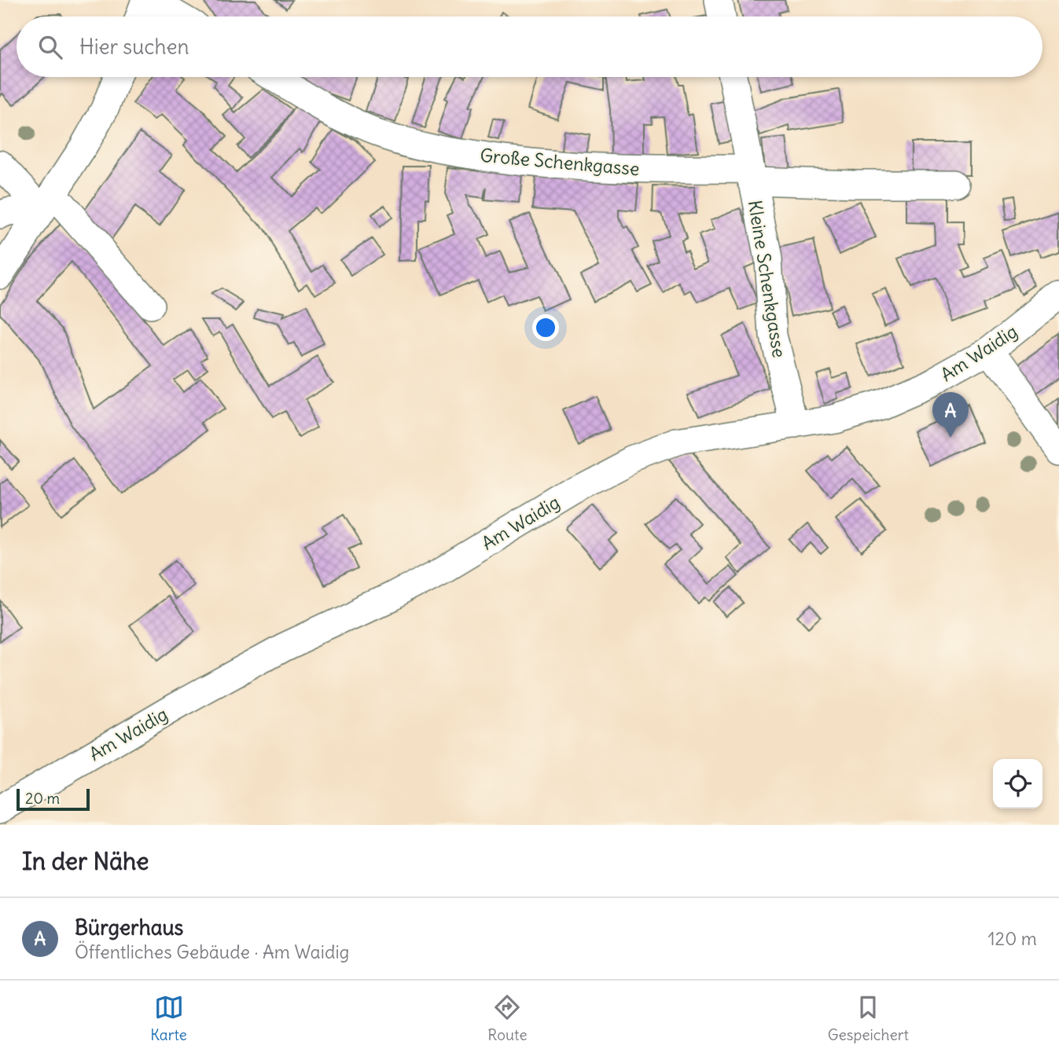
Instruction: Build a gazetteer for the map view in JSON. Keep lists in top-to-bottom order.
{
  "streets": {
    "street": ["Große Schenkgasse", "Kleine Schenkgasse", "Am Waidig"]
  },
  "crossings": [
    ["Große Schenkgasse", "Kleine Schenkgasse"],
    ["Kleine Schenkgasse", "Am Waidig"]
  ],
  "scale_bar": "20 m",
  "page": {
    "search": "Hier suchen",
    "pins": "A",
    "scale": "20 m",
    "heading": "In der Nähe",
    "list": [
      {
        "mark": "A",
        "name": "Bürgerhaus",
        "note": "Öffentliches Gebäude · Am Waidig",
        "value": "120 m"
      }
    ],
    "nav": ["Karte", "Route", "Gespeichert"]
  }
}
